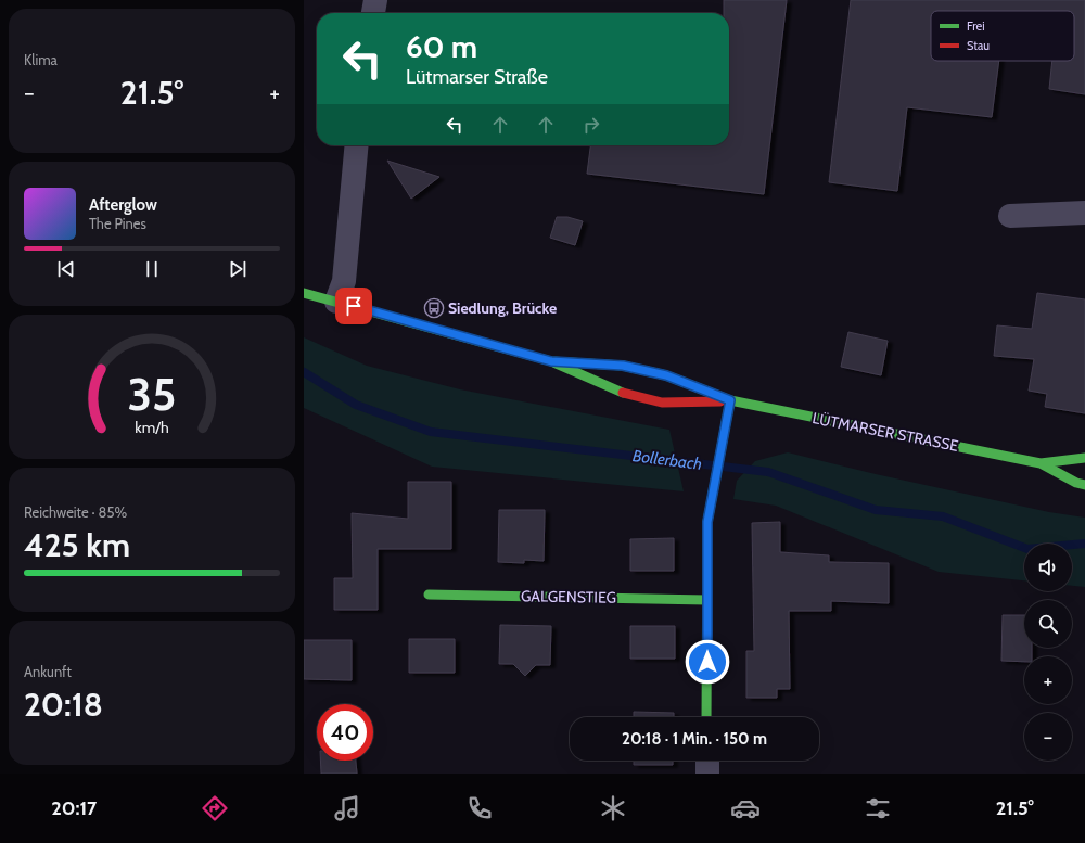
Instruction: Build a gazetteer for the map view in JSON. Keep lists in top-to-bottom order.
{
  "streets": {
    "main road": ["LÜTMARSER STRASSE", "GALGENSTIEG"]
  },
  "water": ["Bollerbach"],
  "places": {
    "bus stop": ["Siedlung, Brücke"]
  },
  "legend": ["Frei", "Stau"],
  "page": {
    "tile": [
      "Klima",
      ["Reichweite · 85%", "425 km"],
      ["Ankunft", "20:18"]
    ],
    "turn": ["60 m", "Lütmarser Straße"],
    "heat": ["−", "21.5°", "+"],
    "song": ["Afterglow", "The Pines"],
    "map_buttons": ["+", "−"],
    "limit": "40",
    "trip": "20:18 · 1 Min. · 150 m",
    "tabs": ["20:17", "21.5°"],
    "gauge": ["35", "km/h"]
  }
}
